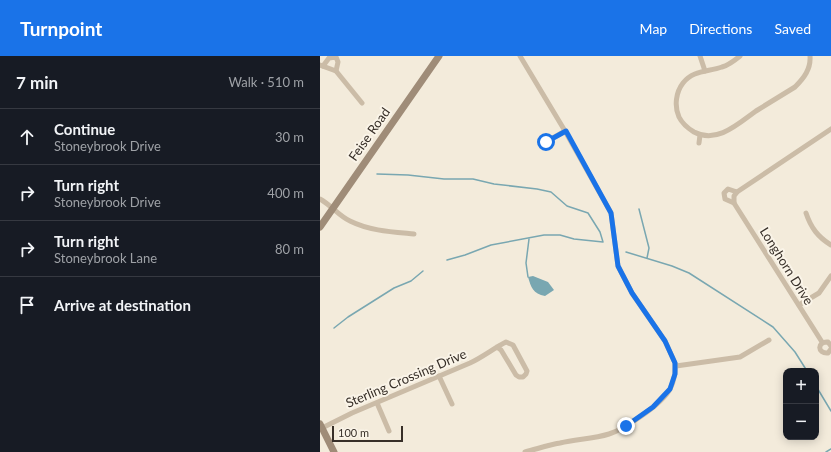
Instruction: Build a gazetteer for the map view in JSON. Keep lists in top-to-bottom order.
{
  "streets": {
    "main road": ["Feise Road"],
    "street": ["Longhorn Drive", "Sterling Crossing Drive"]
  },
  "scale_bar": "100 m",
  "page": {
    "header": "Turnpoint",
    "nav": ["Map", "Directions", "Saved"],
    "heading": ["7 min", "Walk · 510 m"],
    "list": [
      ["Continue", "Stoneybrook Drive", "30 m"],
      ["Turn right", "Stoneybrook Drive", "400 m"],
      ["Turn right", "Stoneybrook Lane", "80 m"],
      "Arrive at destination"
    ],
    "map_buttons": ["+", "−"],
    "scale": "100 m"
  }
}
